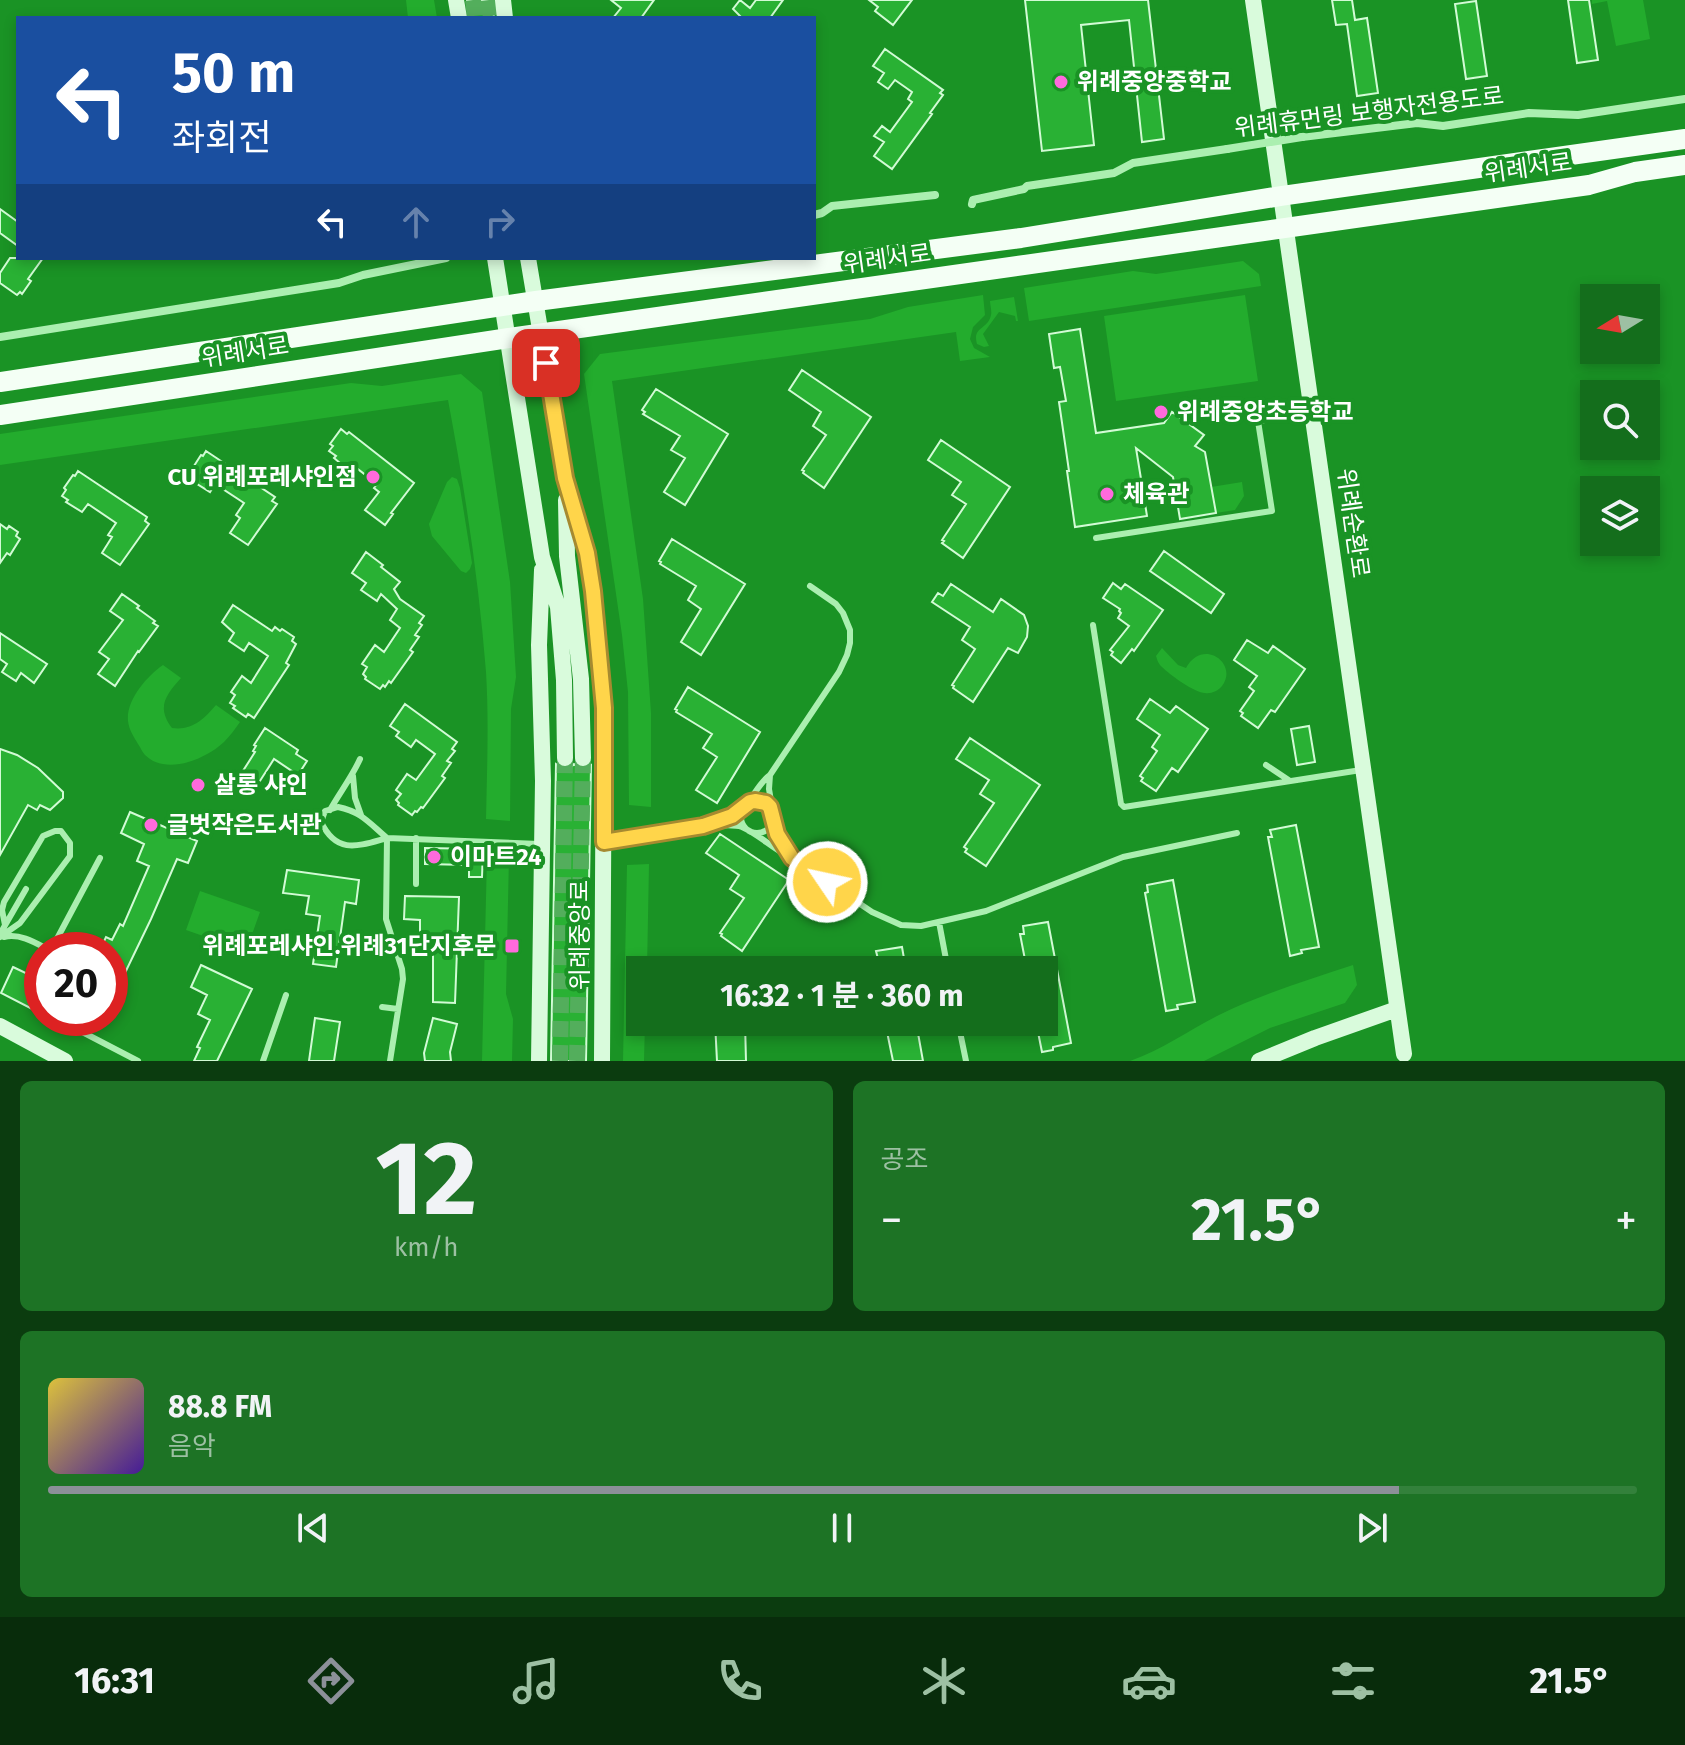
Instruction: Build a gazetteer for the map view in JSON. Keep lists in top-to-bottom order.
{
  "streets": {
    "main road": ["위례서로", "위례순환로", "위례중앙로"],
    "street": ["위례휴먼링 보행자전용도로"]
  },
  "crossings": [
    ["위례서로", "위례순환로"],
    ["위례서로", "위례중앙로"]
  ],
  "places": {
    "other": [
      "위례중앙중학교",
      "위례중앙초등학교",
      "CU 위례포레샤인점",
      "체육관",
      "살롱 샤인",
      "글벗작은도서관",
      "이마트24"
    ],
    "transit": ["위례포레샤인.위례31단지후문"]
  },
  "north": "left",
  "page": {
    "turn": ["50 m", "좌회전"],
    "limit": "20",
    "trip": "16:32 · 1 분 · 360 m",
    "tile": [
      ["12", "km/h"],
      "공조"
    ],
    "heat": ["−", "21.5°", "+"],
    "song": ["88.8 FM", "음악"],
    "tabs": ["16:31", "21.5°"]
  }
}
